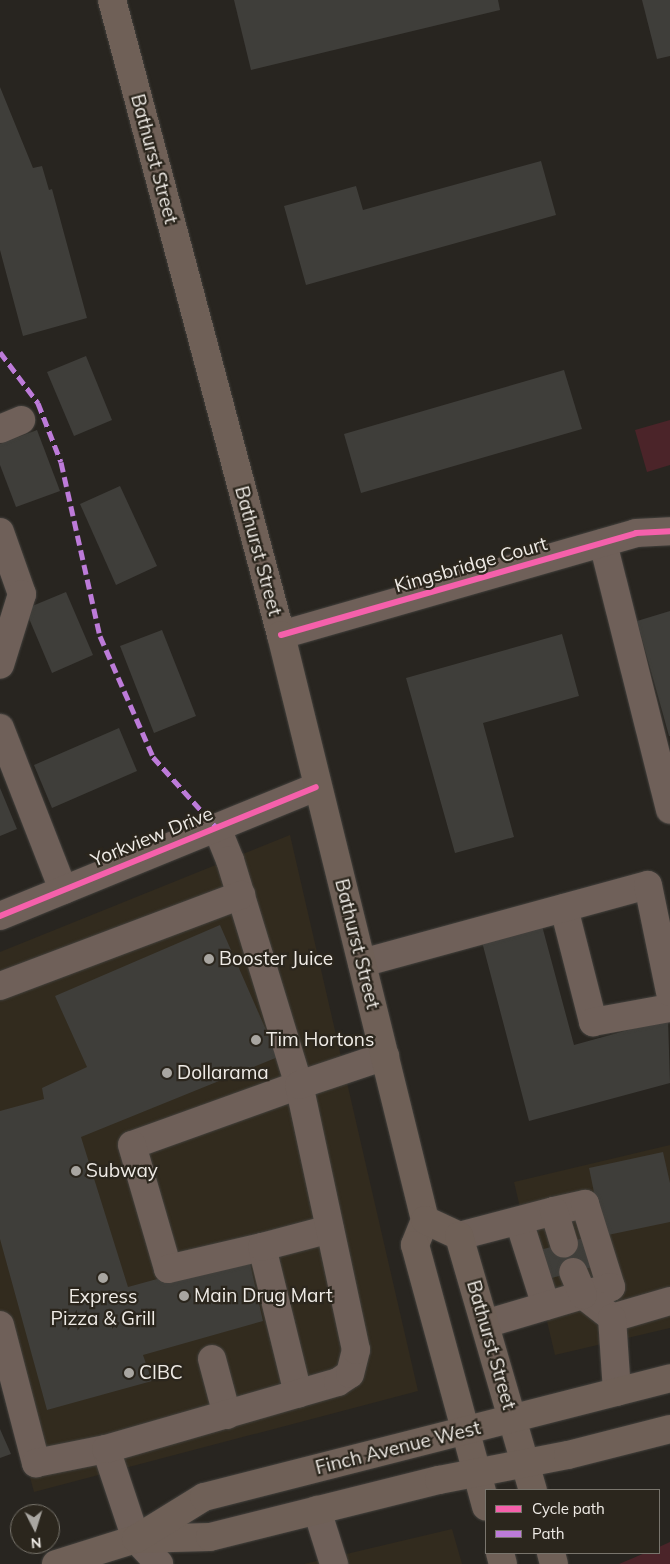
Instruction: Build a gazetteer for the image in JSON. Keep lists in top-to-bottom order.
{
  "streets": {
    "main road": ["Bathurst Street", "Finch Avenue West"],
    "street": ["Kingsbridge Court", "Yorkview Drive"]
  },
  "crossings": [
    ["Bathurst Street", "Kingsbridge Court"],
    ["Bathurst Street", "Yorkview Drive"],
    ["Bathurst Street", "Finch Avenue West"]
  ],
  "places": [
    "Booster Juice",
    "Tim Hortons",
    "Dollarama",
    "Subway",
    "Express Pizza & Grill",
    "Main Drug Mart",
    "CIBC"
  ],
  "legend": ["Cycle path", "Path"],
  "north": "bottom"
}
